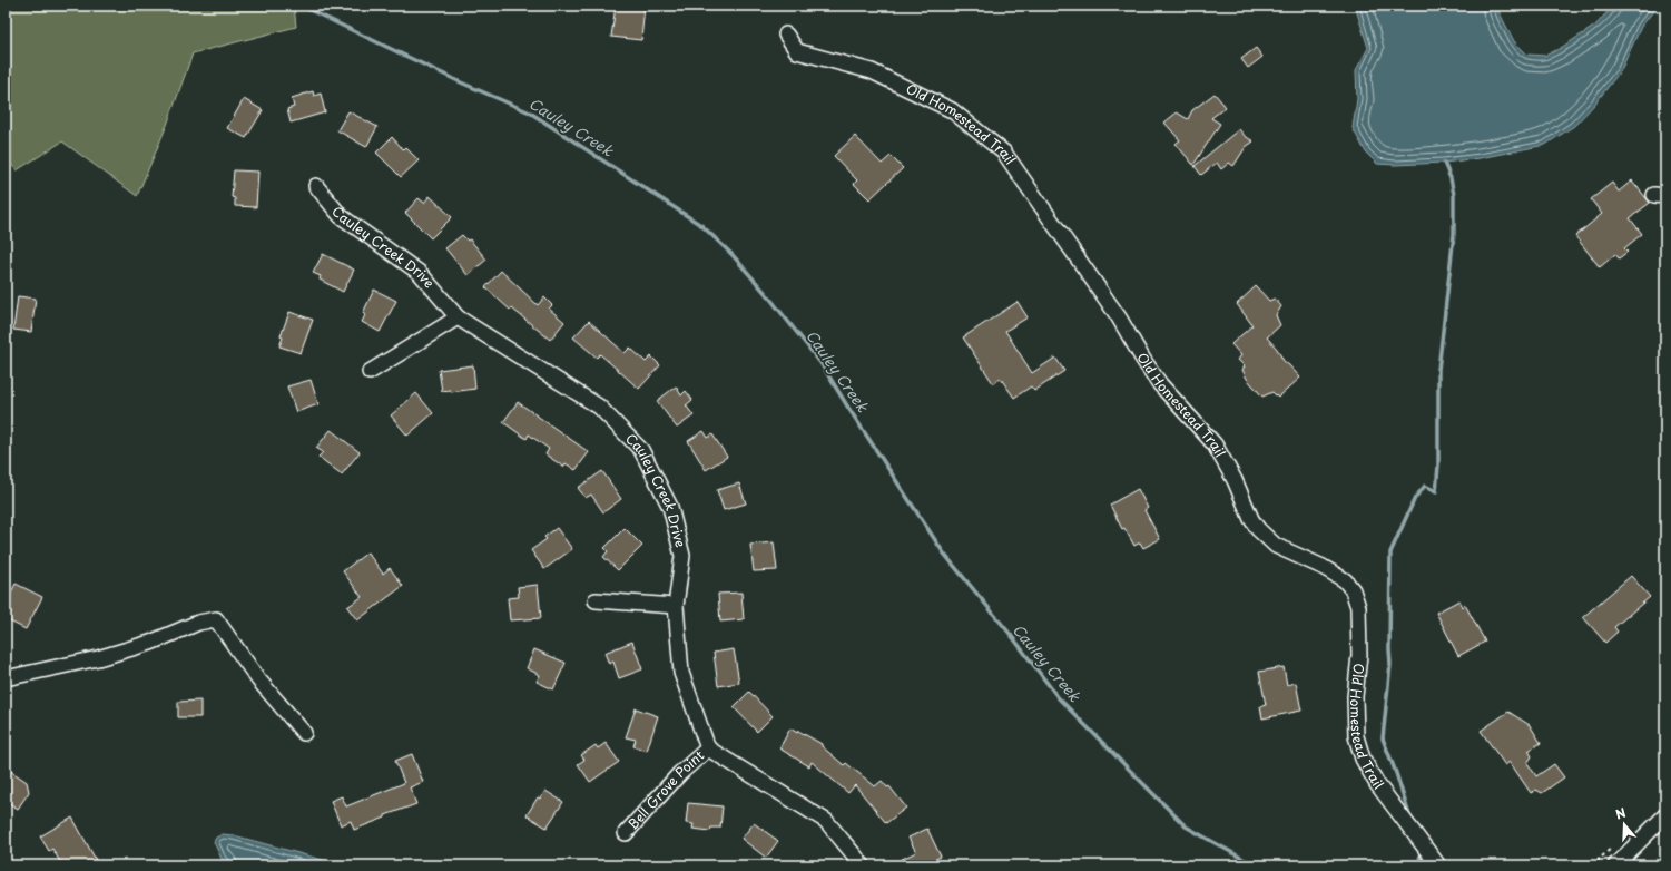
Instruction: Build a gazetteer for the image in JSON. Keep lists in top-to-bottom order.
{
  "streets": {
    "street": ["Old Homestead Trail", "Cauley Creek Drive", "Bell Grove Point"]
  },
  "crossings": [
    ["Cauley Creek Drive", "Bell Grove Point"]
  ],
  "water": ["Cauley Creek"],
  "north": "top"
}
